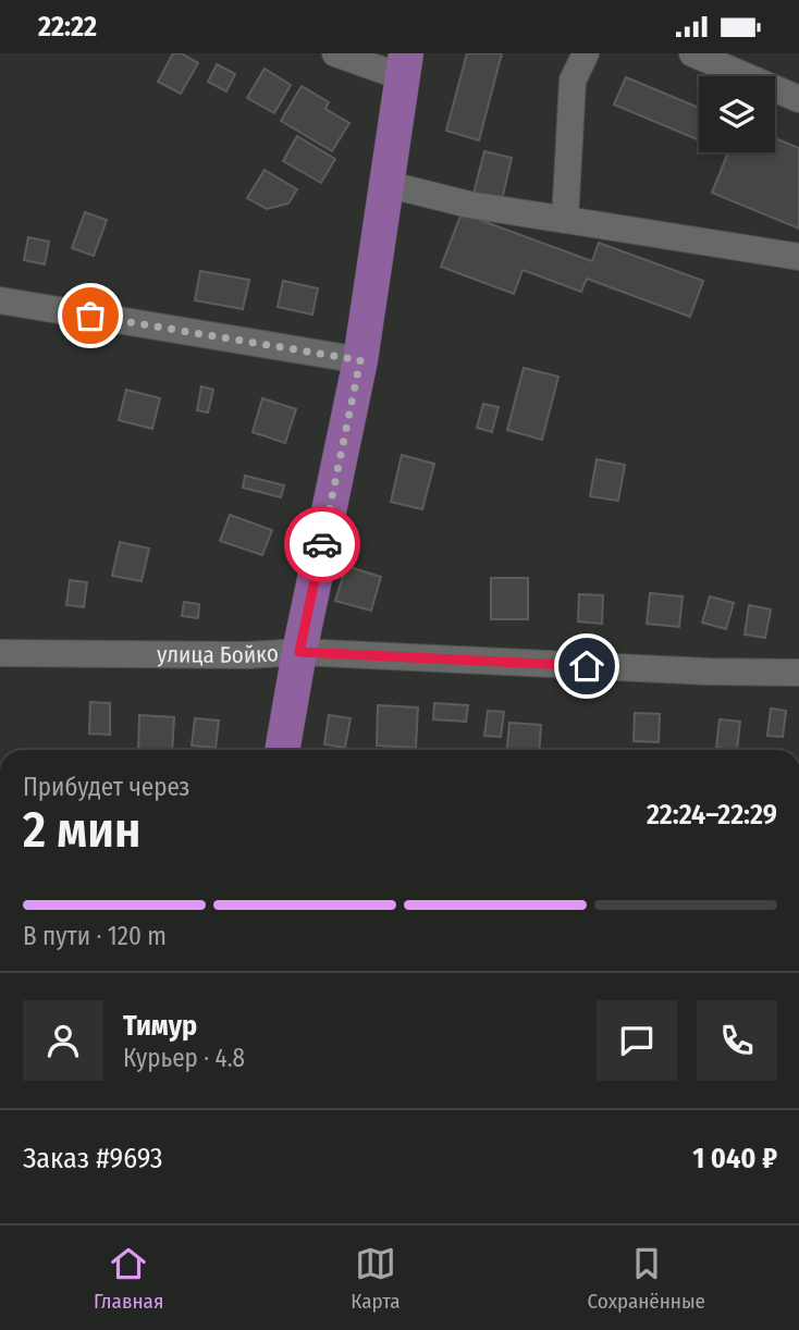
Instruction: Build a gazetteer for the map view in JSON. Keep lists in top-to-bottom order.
{
  "streets": {
    "street": ["улица Бойко"]
  },
  "page": {
    "status": "22:22",
    "heading": ["2 мин", "Прибудет через", "22:24–22:29"],
    "panel": [
      "Тимур",
      "Курьер · 4.8",
      "Заказ #9693",
      "1 040 ₽"
    ],
    "bar": "В пути · 120 m",
    "tabs": ["Главная", "Карта", "Сохранённые"]
  }
}
